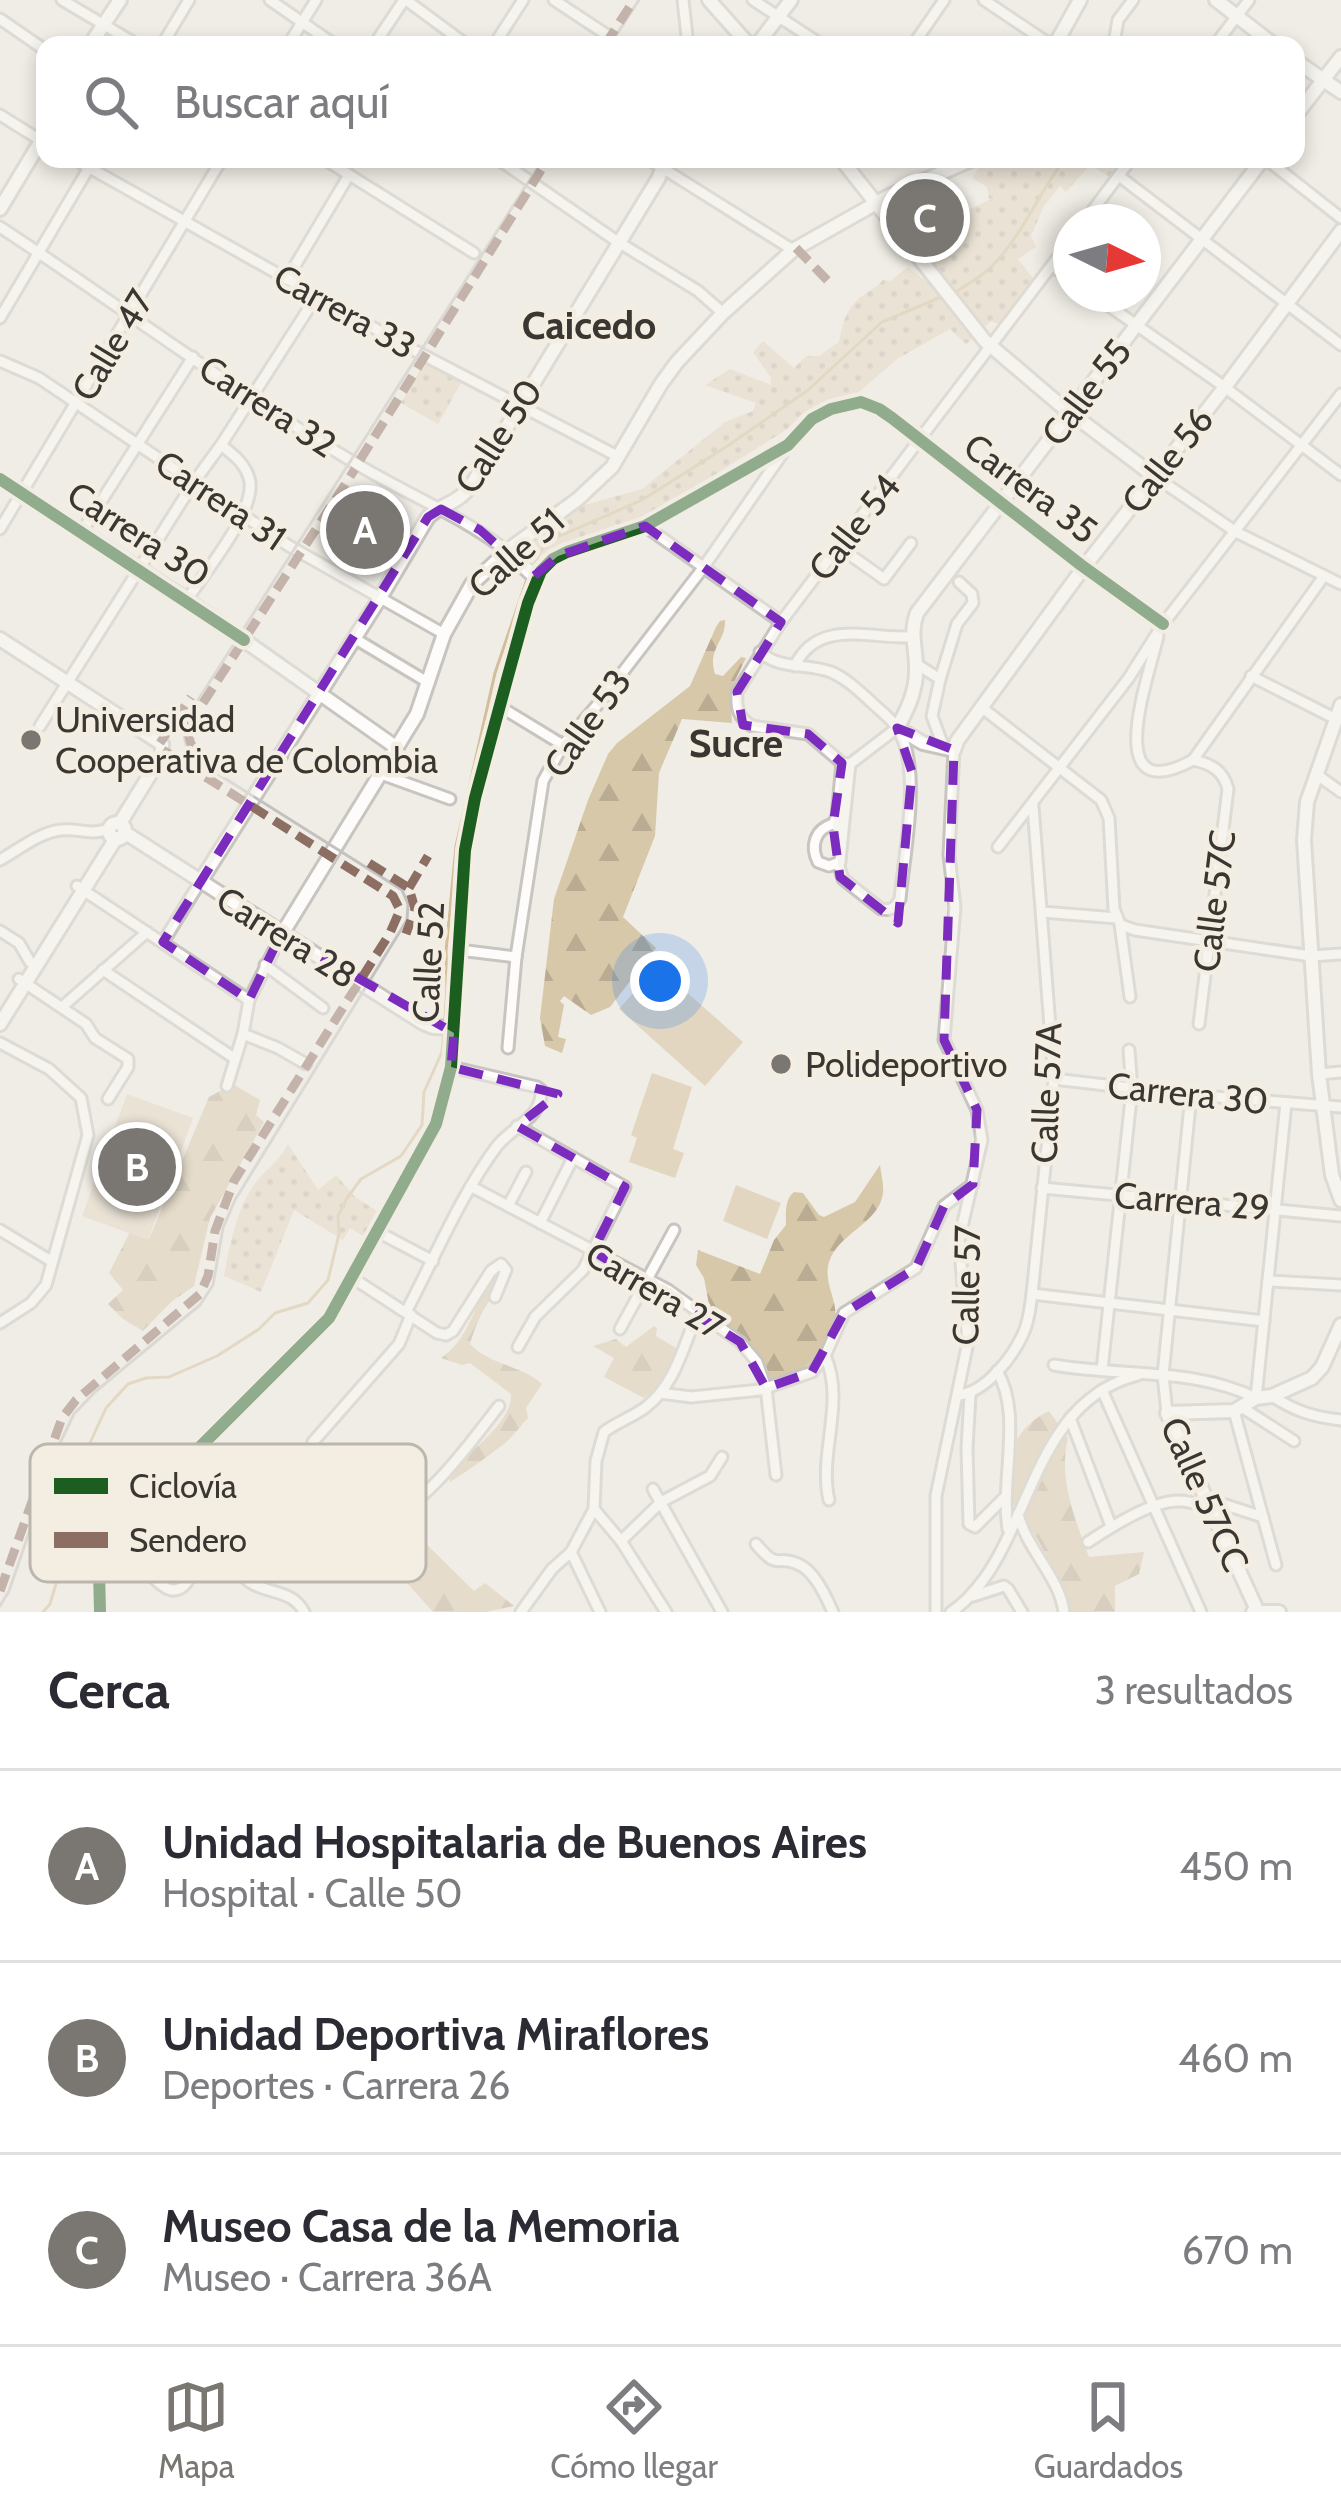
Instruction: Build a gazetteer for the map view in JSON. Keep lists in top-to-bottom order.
{
  "streets": {
    "street": [
      "Carrera 33",
      "Calle 47",
      "Calle 55",
      "Carrera 32",
      "Calle 50",
      "Calle 56",
      "Carrera 35",
      "Carrera 31",
      "Calle 54",
      "Carrera 30",
      "Calle 51",
      "Calle 53",
      "Calle 57C",
      "Carrera 28",
      "Calle 52",
      "Calle 57A",
      "Carrera 29",
      "Calle 57",
      "Carrera 27",
      "Calle 57CC"
    ]
  },
  "crossings": [
    ["Carrera 33", "Calle 47"],
    ["Carrera 33", "Calle 50"],
    ["Carrera 33", "Calle 51"],
    ["Calle 47", "Carrera 32"],
    ["Calle 47", "Carrera 31"],
    ["Calle 47", "Carrera 30"],
    ["Calle 55", "Carrera 35"],
    ["Carrera 32", "Calle 50"],
    ["Carrera 32", "Calle 51"],
    ["Carrera 32", "Calle 52"],
    ["Calle 50", "Carrera 31"],
    ["Calle 50", "Carrera 30"],
    ["Calle 50", "Carrera 28"],
    ["Calle 56", "Carrera 35"],
    ["Calle 56", "Calle 57"],
    ["Carrera 35", "Calle 54"],
    ["Carrera 35", "Calle 53"],
    ["Carrera 31", "Calle 51"],
    ["Carrera 30", "Calle 51"],
    ["Carrera 30", "Calle 57A"],
    ["Calle 51", "Carrera 28"],
    ["Carrera 28", "Calle 52"],
    ["Calle 57A", "Carrera 29"],
    ["Calle 57A", "Calle 57"]
  ],
  "districts": ["Caicedo", "Sucre"],
  "places": ["Universidad Cooperativa de Colombia", "Polideportivo"],
  "legend": ["Ciclovía", "Sendero"],
  "north": "right",
  "page": {
    "search": "Buscar aquí",
    "pins": ["C", "A", "B"],
    "heading": ["Cerca", "3 resultados"],
    "list": [
      {
        "mark": "A",
        "name": "Unidad Hospitalaria de Buenos Aires",
        "note": "Hospital · Calle 50",
        "value": "450 m"
      },
      {
        "mark": "B",
        "name": "Unidad Deportiva Miraflores",
        "note": "Deportes · Carrera 26",
        "value": "460 m"
      },
      {
        "mark": "C",
        "name": "Museo Casa de la Memoria",
        "note": "Museo · Carrera 36A",
        "value": "670 m"
      }
    ],
    "nav": ["Mapa", "Cómo llegar", "Guardados"]
  }
}
